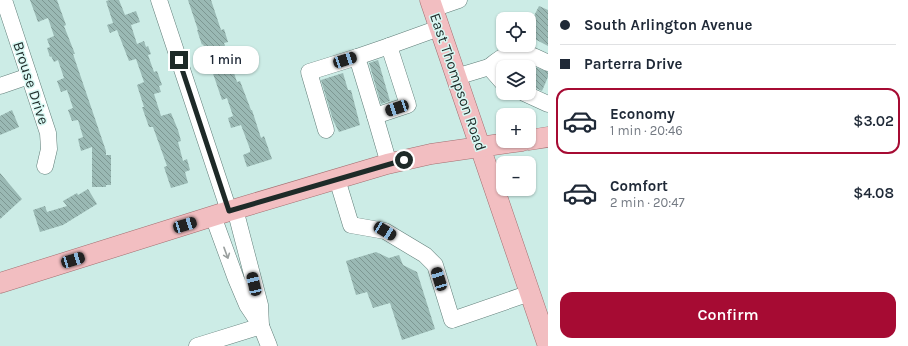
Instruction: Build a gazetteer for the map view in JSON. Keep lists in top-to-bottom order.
{
  "streets": {
    "main road": ["East Thompson Road"],
    "street": ["Brouse Drive"]
  },
  "page": {
    "banner": ["South Arlington Avenue", "Parterra Drive"],
    "map_buttons": ["+", "−"],
    "bubble": "1 min",
    "list": [
      {
        "name": "Economy",
        "note": "1 min · 20:46",
        "value": "$3.02"
      },
      {
        "name": "Comfort",
        "note": "2 min · 20:47",
        "value": "$4.08"
      }
    ],
    "buttons": "Confirm"
  }
}
